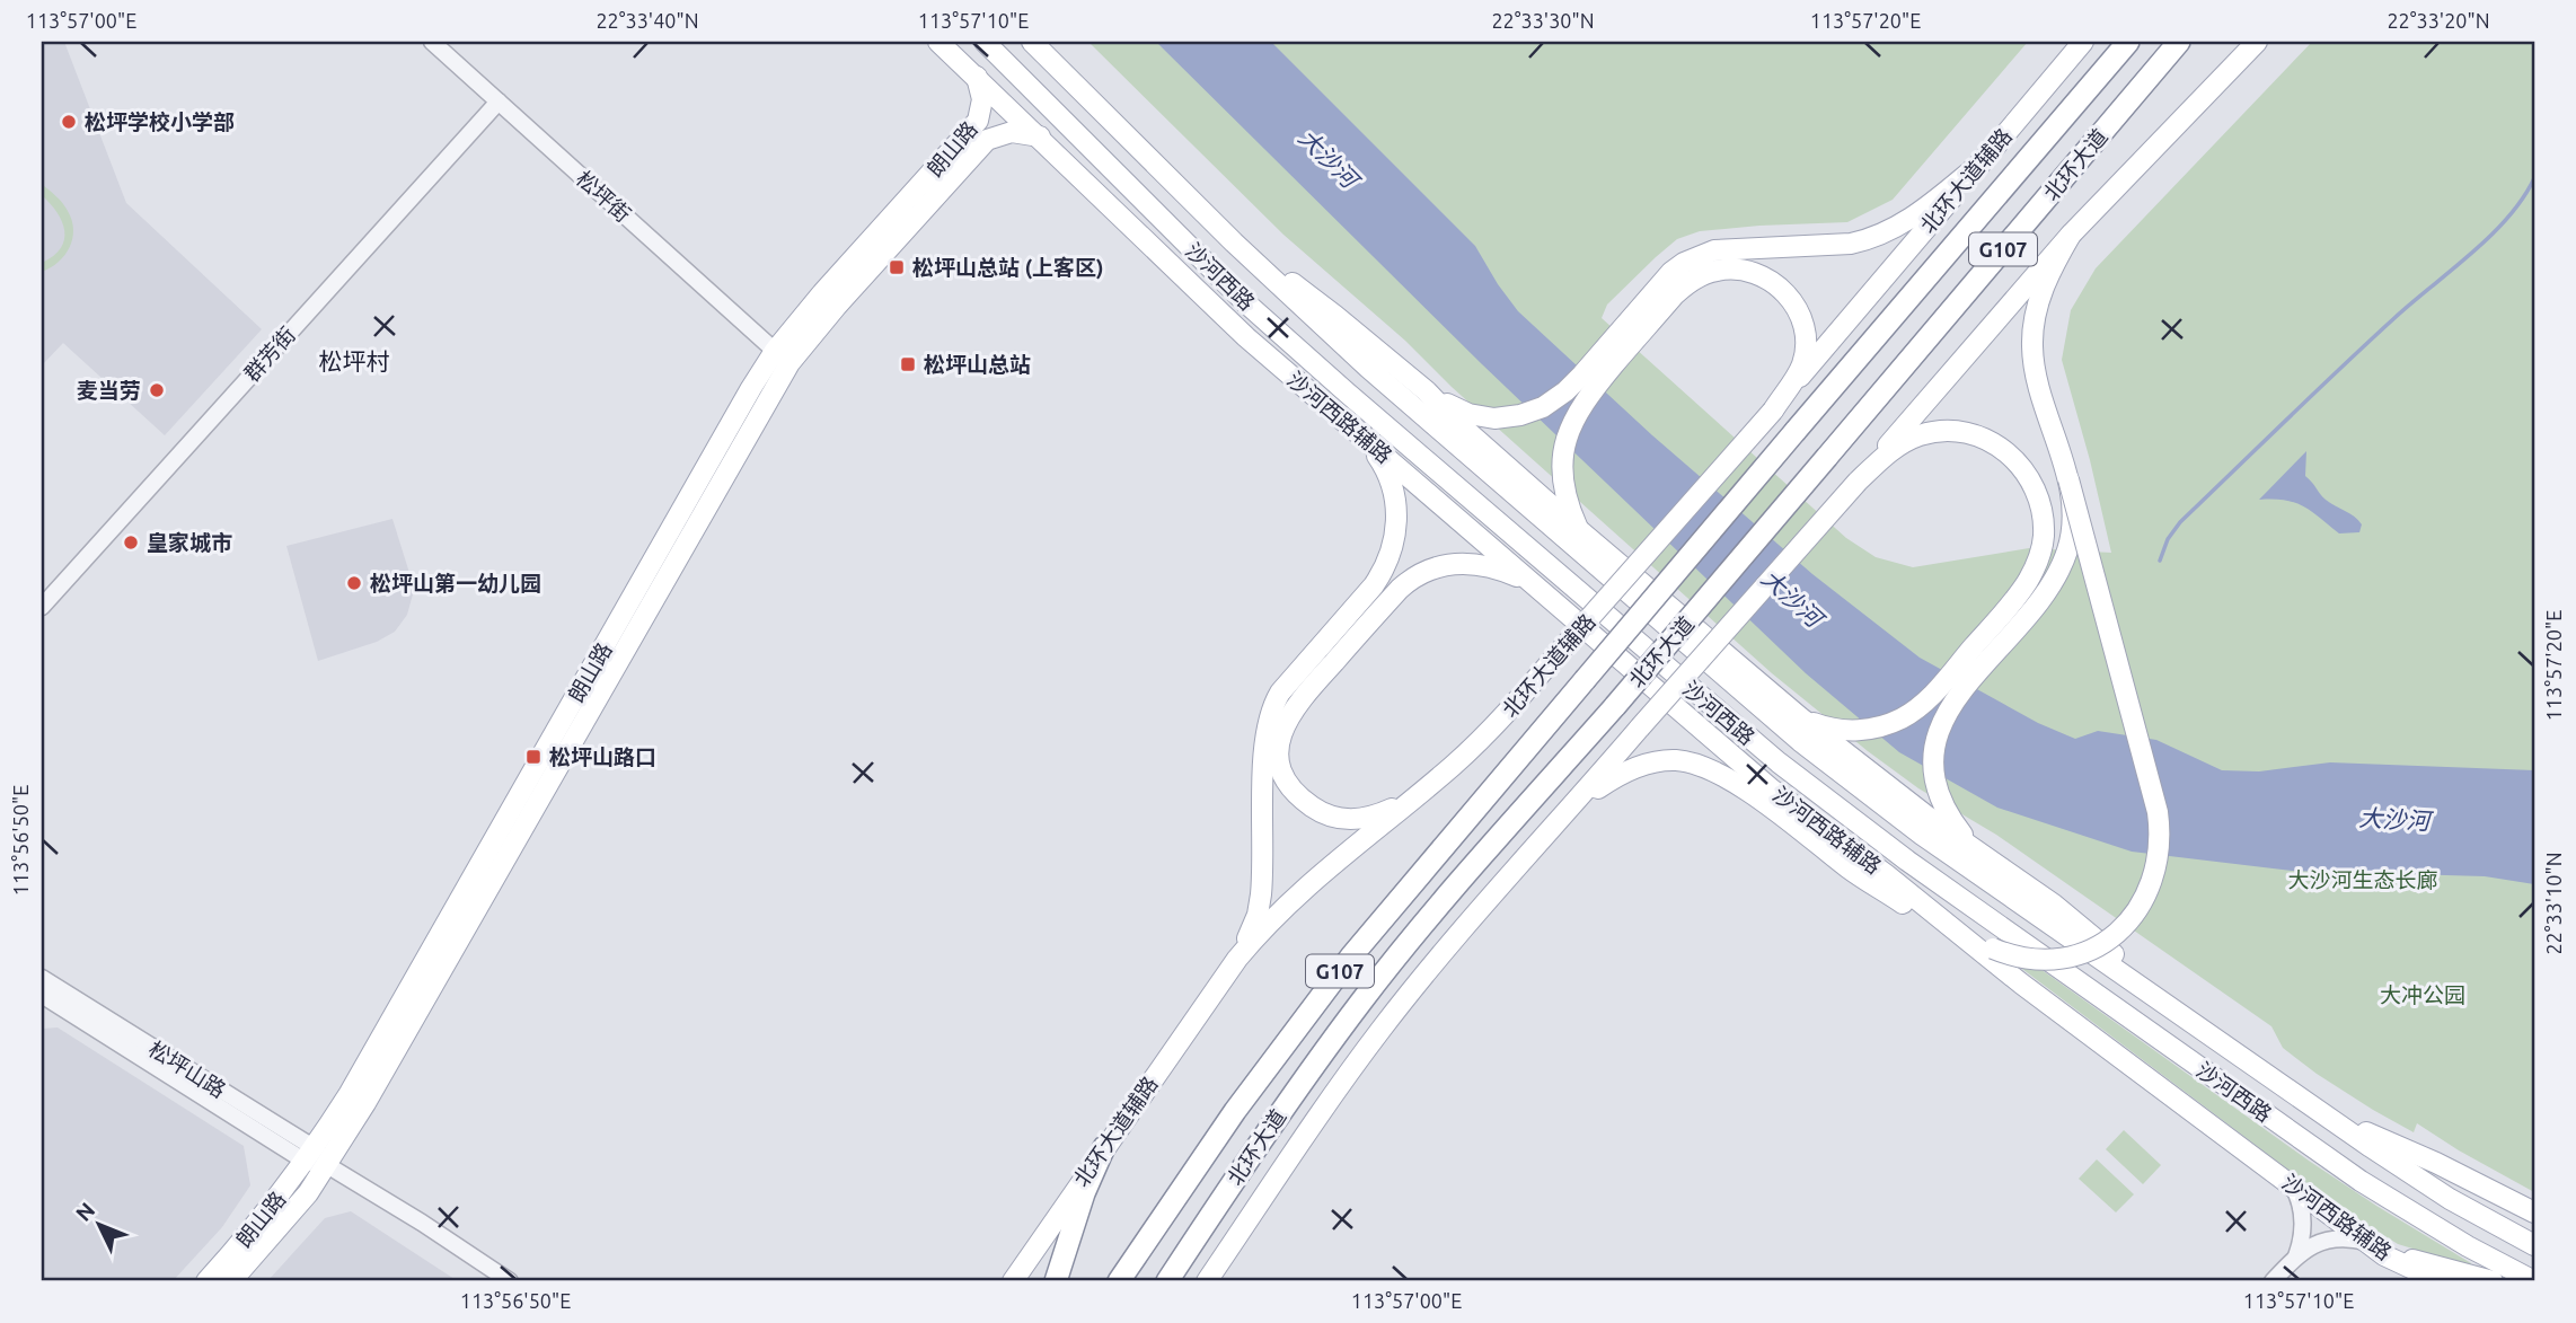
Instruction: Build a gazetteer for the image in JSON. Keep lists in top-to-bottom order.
{
  "streets": {
    "highway": ["北环大道", "G107"],
    "main road": [
      "朗山路",
      "北环大道辅路",
      "沙河西路",
      "沙河西路辅路"
    ],
    "street": ["松坪街", "群芳街", "松坪山路"]
  },
  "crossings": [
    ["朗山路", "松坪街"],
    ["朗山路", "沙河西路辅路"],
    ["朗山路", "松坪山路"],
    ["松坪街", "群芳街"]
  ],
  "districts": ["松坪村"],
  "water": ["大沙河"],
  "parks": ["大沙河生态长廊", "大冲公园"],
  "places": {
    "other": [
      "松坪学校小学部",
      "麦当劳",
      "皇家城市",
      "松坪山第一幼儿园"
    ],
    "transit": ["松坪山总站 (上客区)", "松坪山总站", "松坪山路口"]
  },
  "north": "top left",
  "coordinates": [
    "113°57'00\"E",
    "22°33'40\"N",
    "113°57'10\"E",
    "22°33'30\"N",
    "113°57'20\"E",
    "22°33'20\"N",
    "113°56'50\"E",
    "22°33'10\"N"
  ]
}
